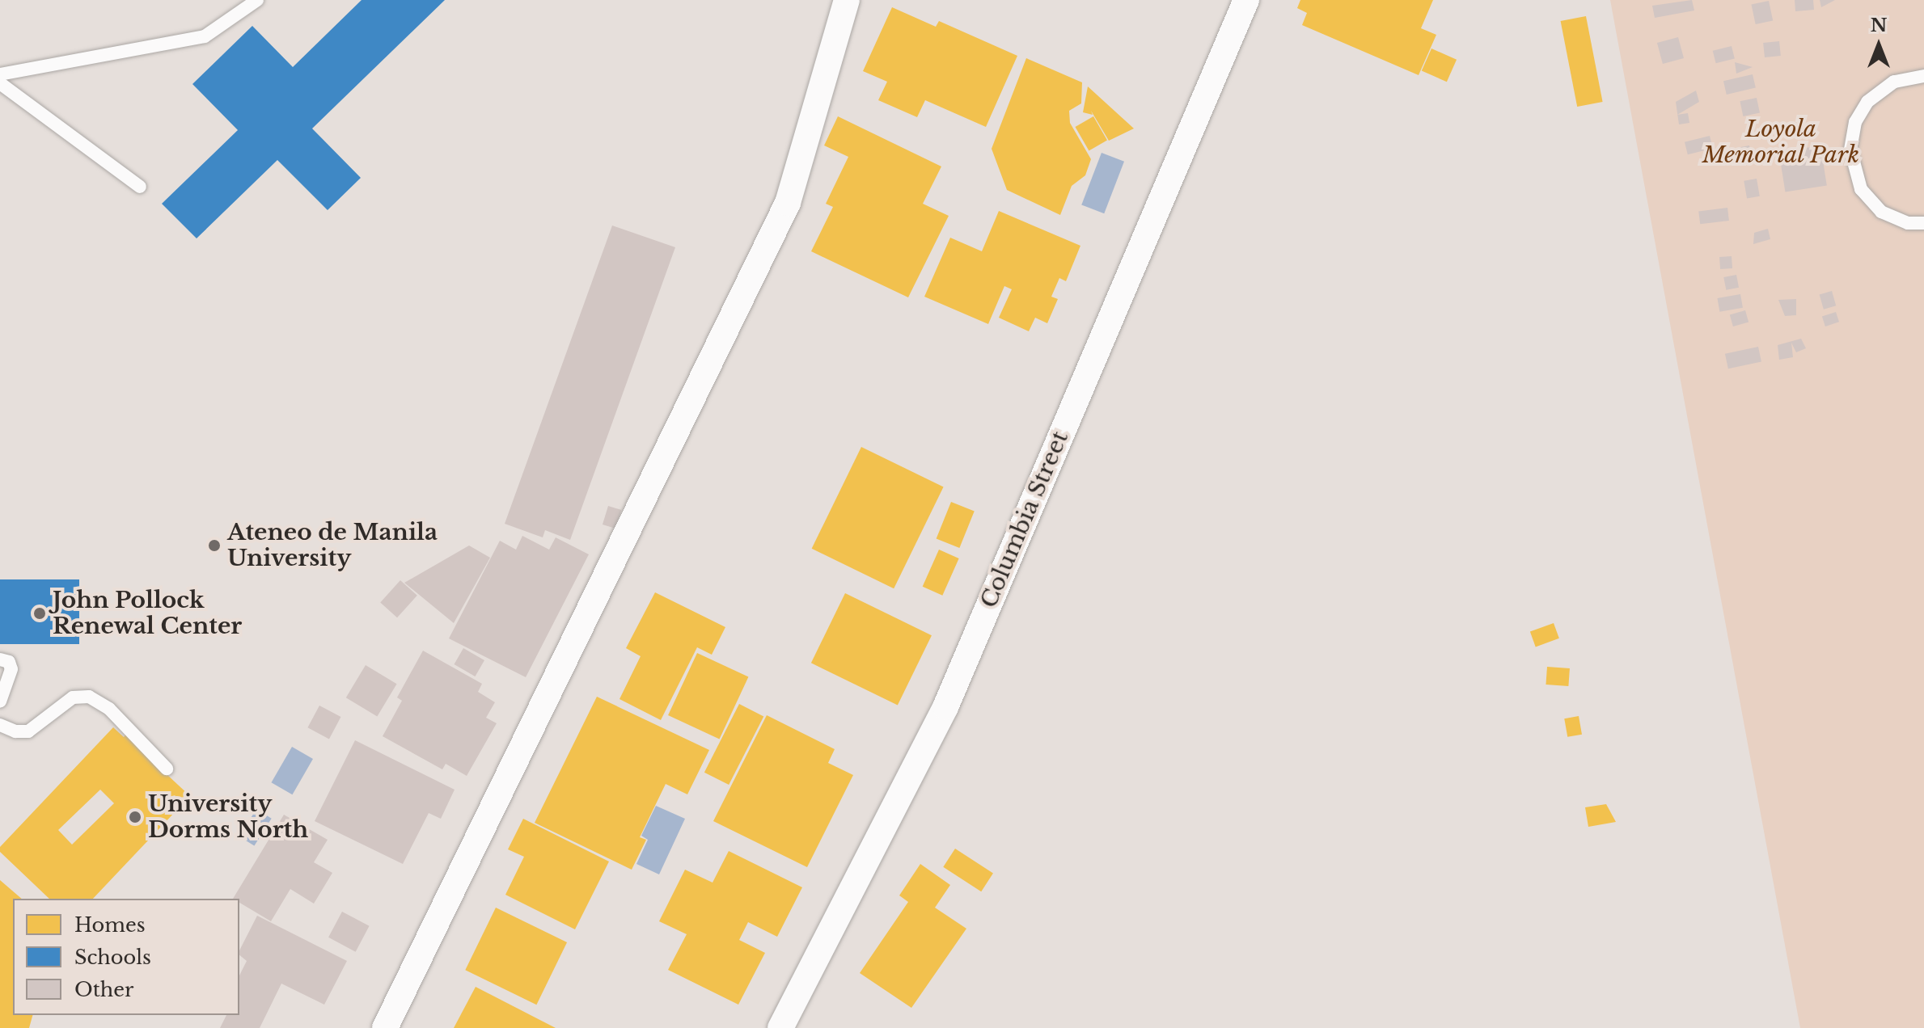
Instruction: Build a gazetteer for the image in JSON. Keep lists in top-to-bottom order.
{
  "streets": {
    "street": ["Columbia Street"]
  },
  "parks": ["Loyola Memorial Park"],
  "places": ["Ateneo de Manila University", "John Pollock Renewal Center", "University Dorms North"],
  "legend": ["Homes", "Schools", "Other"],
  "north": "top"
}
